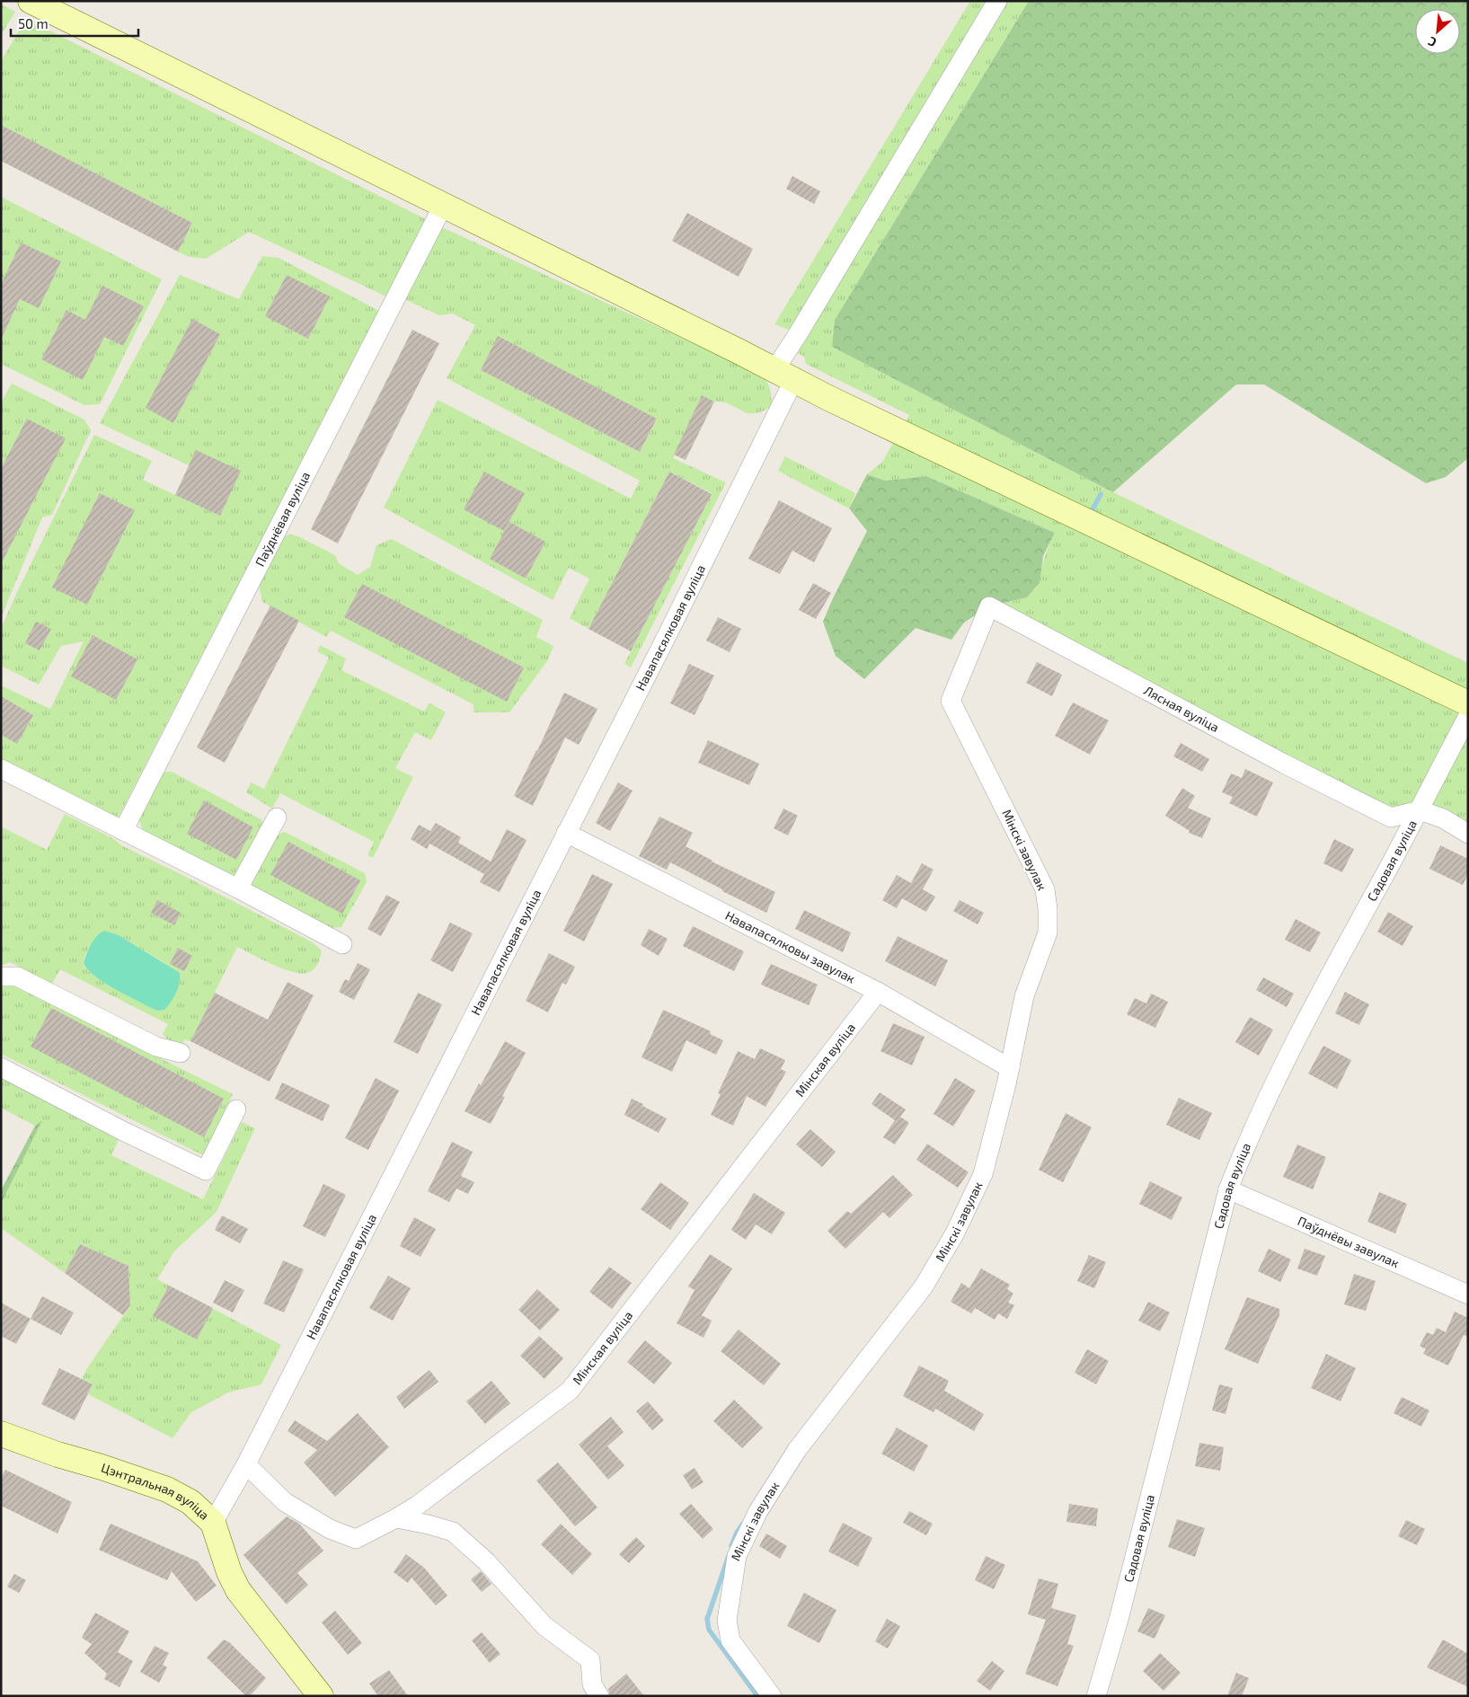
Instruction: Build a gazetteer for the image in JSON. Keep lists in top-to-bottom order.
{
  "streets": {
    "main road": ["Цэнтральная вуліца"],
    "street": [
      "Паўднёвая вуліца",
      "Навапасялковая вуліца",
      "Лясная вуліца",
      "Мінскі завулак",
      "Садовая вуліца",
      "Навапасялковы завулак",
      "Мінская вуліца",
      "Паўднёвы завулак"
    ]
  },
  "crossings": [
    ["Навапасялковая вуліца", "Навапасялковы завулак"],
    ["Навапасялковая вуліца", "Мінская вуліца"],
    ["Навапасялковая вуліца", "Цэнтральная вуліца"],
    ["Лясная вуліца", "Мінскі завулак"],
    ["Лясная вуліца", "Садовая вуліца"],
    ["Мінскі завулак", "Навапасялковы завулак"],
    ["Садовая вуліца", "Паўднёвы завулак"],
    ["Навапасялковы завулак", "Мінская вуліца"]
  ],
  "scale_bar": "50 m",
  "north": "bottom left"
}
